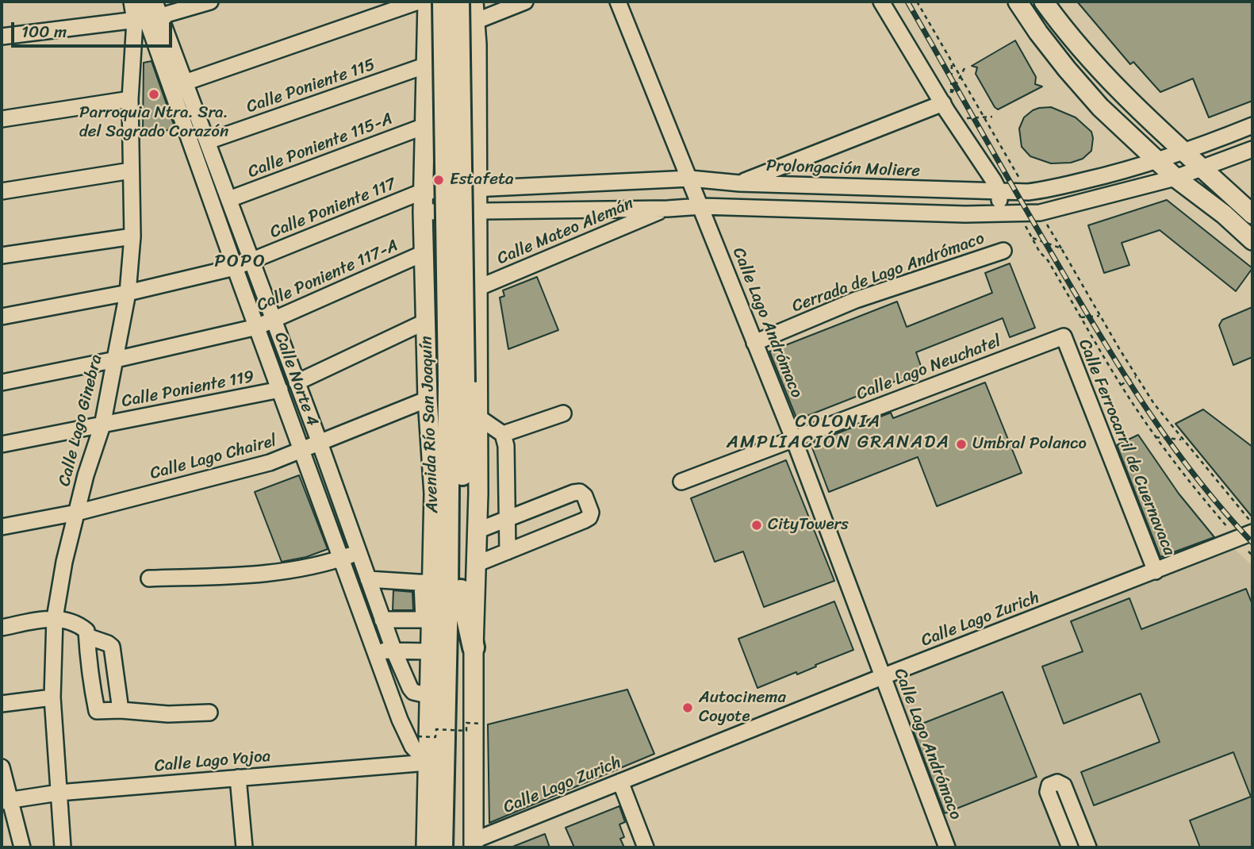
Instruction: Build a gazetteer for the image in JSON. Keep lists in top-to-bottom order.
{
  "streets": {
    "highway": ["Avenida Río San Joaquín"],
    "street": [
      "Calle Poniente 115",
      "Calle Poniente 115-A",
      "Prolongación Moliere",
      "Calle Poniente 117",
      "Calle Mateo Alemán",
      "Cerrada de Lago Andrómaco",
      "Calle Poniente 117-A",
      "Calle Lago Andrómaco",
      "Calle Lago Neuchatel",
      "Calle Norte 4",
      "Calle Poniente 119",
      "Calle Lago Ginebra",
      "Calle Ferrocarril de Cuernavaca",
      "Calle Lago Chairel",
      "Calle Lago Zurich",
      "Calle Lago Yojoa"
    ]
  },
  "crossings": [
    ["Calle Poniente 115", "Calle Norte 4"],
    ["Calle Poniente 115", "Avenida Río San Joaquín"],
    ["Calle Poniente 115-A", "Calle Norte 4"],
    ["Calle Poniente 115-A", "Avenida Río San Joaquín"],
    ["Prolongación Moliere", "Calle Poniente 117"],
    ["Prolongación Moliere", "Calle Lago Andrómaco"],
    ["Prolongación Moliere", "Avenida Río San Joaquín"],
    ["Calle Poniente 117", "Calle Norte 4"],
    ["Calle Poniente 117", "Calle Lago Ginebra"],
    ["Calle Poniente 117", "Avenida Río San Joaquín"],
    ["Cerrada de Lago Andrómaco", "Calle Lago Andrómaco"],
    ["Calle Poniente 117-A", "Calle Norte 4"],
    ["Calle Poniente 117-A", "Calle Lago Ginebra"],
    ["Calle Poniente 117-A", "Avenida Río San Joaquín"],
    ["Calle Lago Andrómaco", "Calle Lago Neuchatel"],
    ["Calle Lago Andrómaco", "Calle Lago Zurich"],
    ["Calle Lago Neuchatel", "Calle Ferrocarril de Cuernavaca"],
    ["Calle Norte 4", "Calle Poniente 119"],
    ["Calle Norte 4", "Calle Lago Ginebra"],
    ["Calle Norte 4", "Avenida Río San Joaquín"],
    ["Calle Norte 4", "Calle Lago Chairel"],
    ["Calle Norte 4", "Calle Lago Yojoa"],
    ["Calle Poniente 119", "Calle Lago Ginebra"],
    ["Calle Lago Ginebra", "Calle Lago Chairel"],
    ["Calle Lago Ginebra", "Calle Lago Yojoa"],
    ["Avenida Río San Joaquín", "Calle Lago Chairel"],
    ["Avenida Río San Joaquín", "Calle Lago Zurich"],
    ["Avenida Río San Joaquín", "Calle Lago Yojoa"],
    ["Calle Ferrocarril de Cuernavaca", "Calle Lago Zurich"]
  ],
  "districts": ["POPO", "COLONIA AMPLIACIÓN GRANADA"],
  "places": [
    "Parroquia Ntra. Sra. del Sagrado Corazón",
    "Estafeta",
    "Umbral Polanco",
    "CityTowers",
    "Autocinema Coyote"
  ],
  "scale_bar": "100 m"
}
